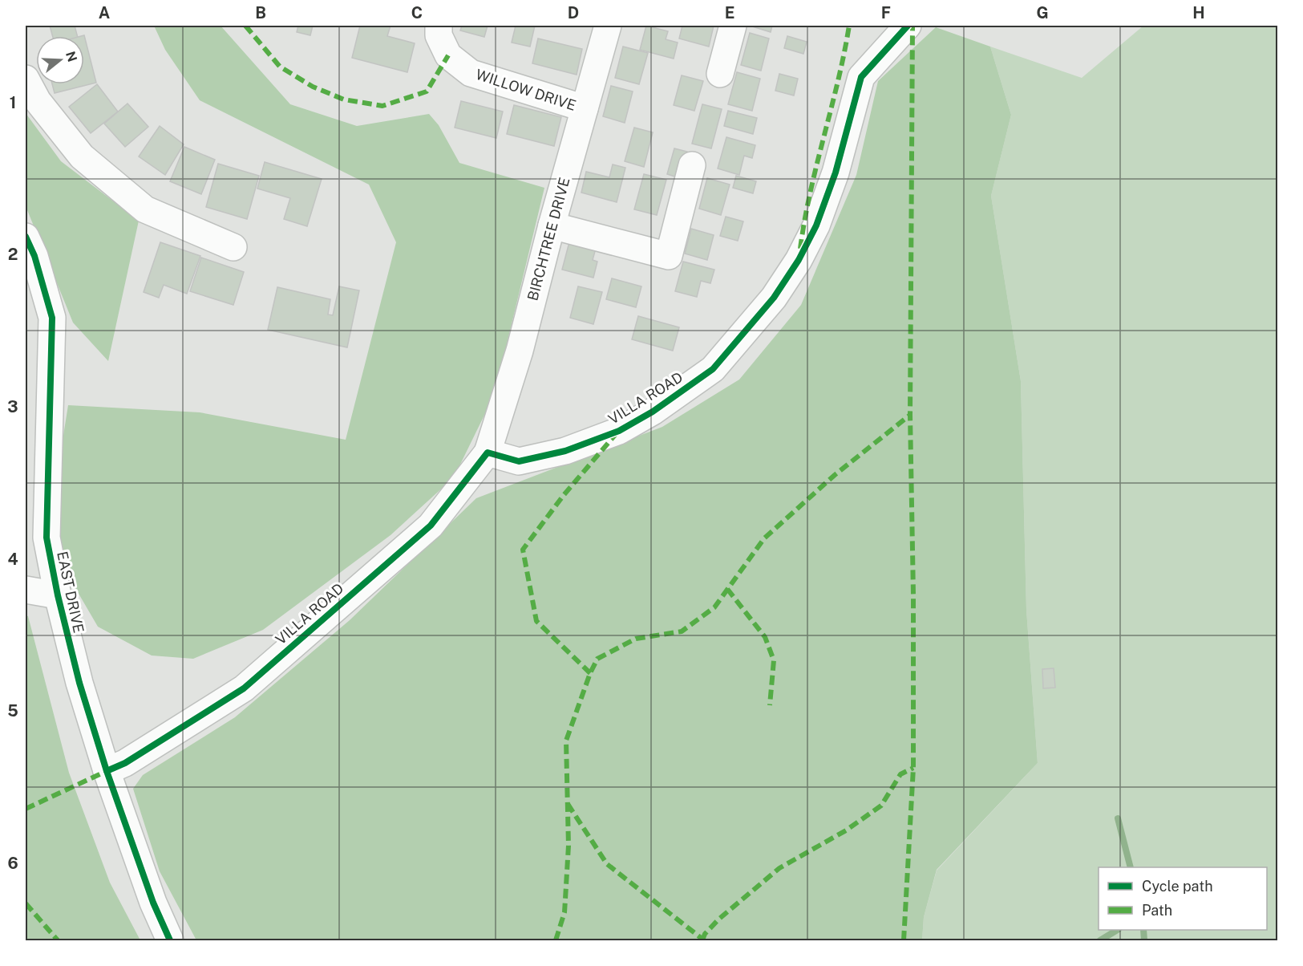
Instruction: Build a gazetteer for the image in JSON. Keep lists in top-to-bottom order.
{
  "streets": {
    "street": [
      "WILLOW DRIVE",
      "BIRCHTREE DRIVE",
      "VILLA ROAD",
      "EAST DRIVE"
    ]
  },
  "crossings": [
    ["WILLOW DRIVE", "BIRCHTREE DRIVE"],
    ["BIRCHTREE DRIVE", "VILLA ROAD"],
    ["VILLA ROAD", "EAST DRIVE"]
  ],
  "legend": ["Cycle path", "Path"],
  "north": "right",
  "grid": {
    "columns": [
      "A",
      "B",
      "C",
      "D",
      "E",
      "F",
      "G",
      "H"
    ],
    "rows": [
      "1",
      "2",
      "3",
      "4",
      "5",
      "6"
    ]
  }
}
